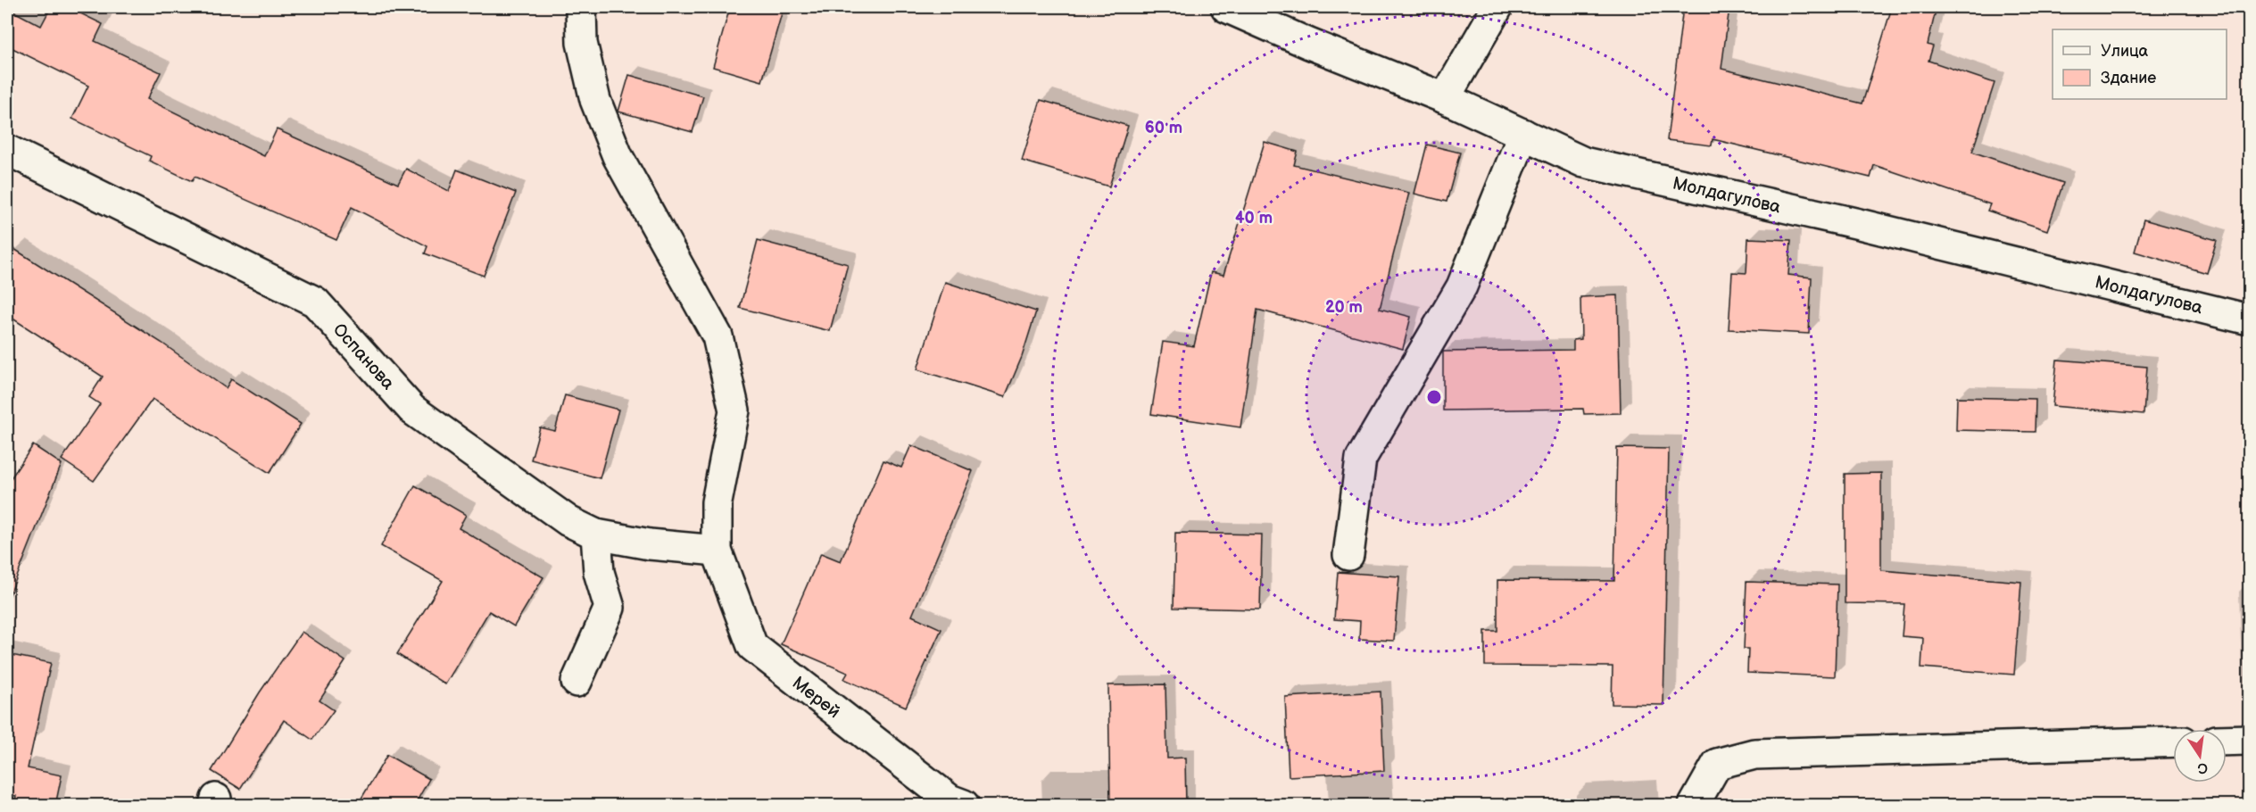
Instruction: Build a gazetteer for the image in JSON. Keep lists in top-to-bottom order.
{
  "streets": {
    "street": ["Молдагулова", "Оспанова", "Мерей"]
  },
  "crossings": [
    ["Оспанова", "Мерей"]
  ],
  "legend": ["Улица", "Здание"],
  "north": "bottom",
  "rings": ["60 m", "40 m", "20 m"]
}
